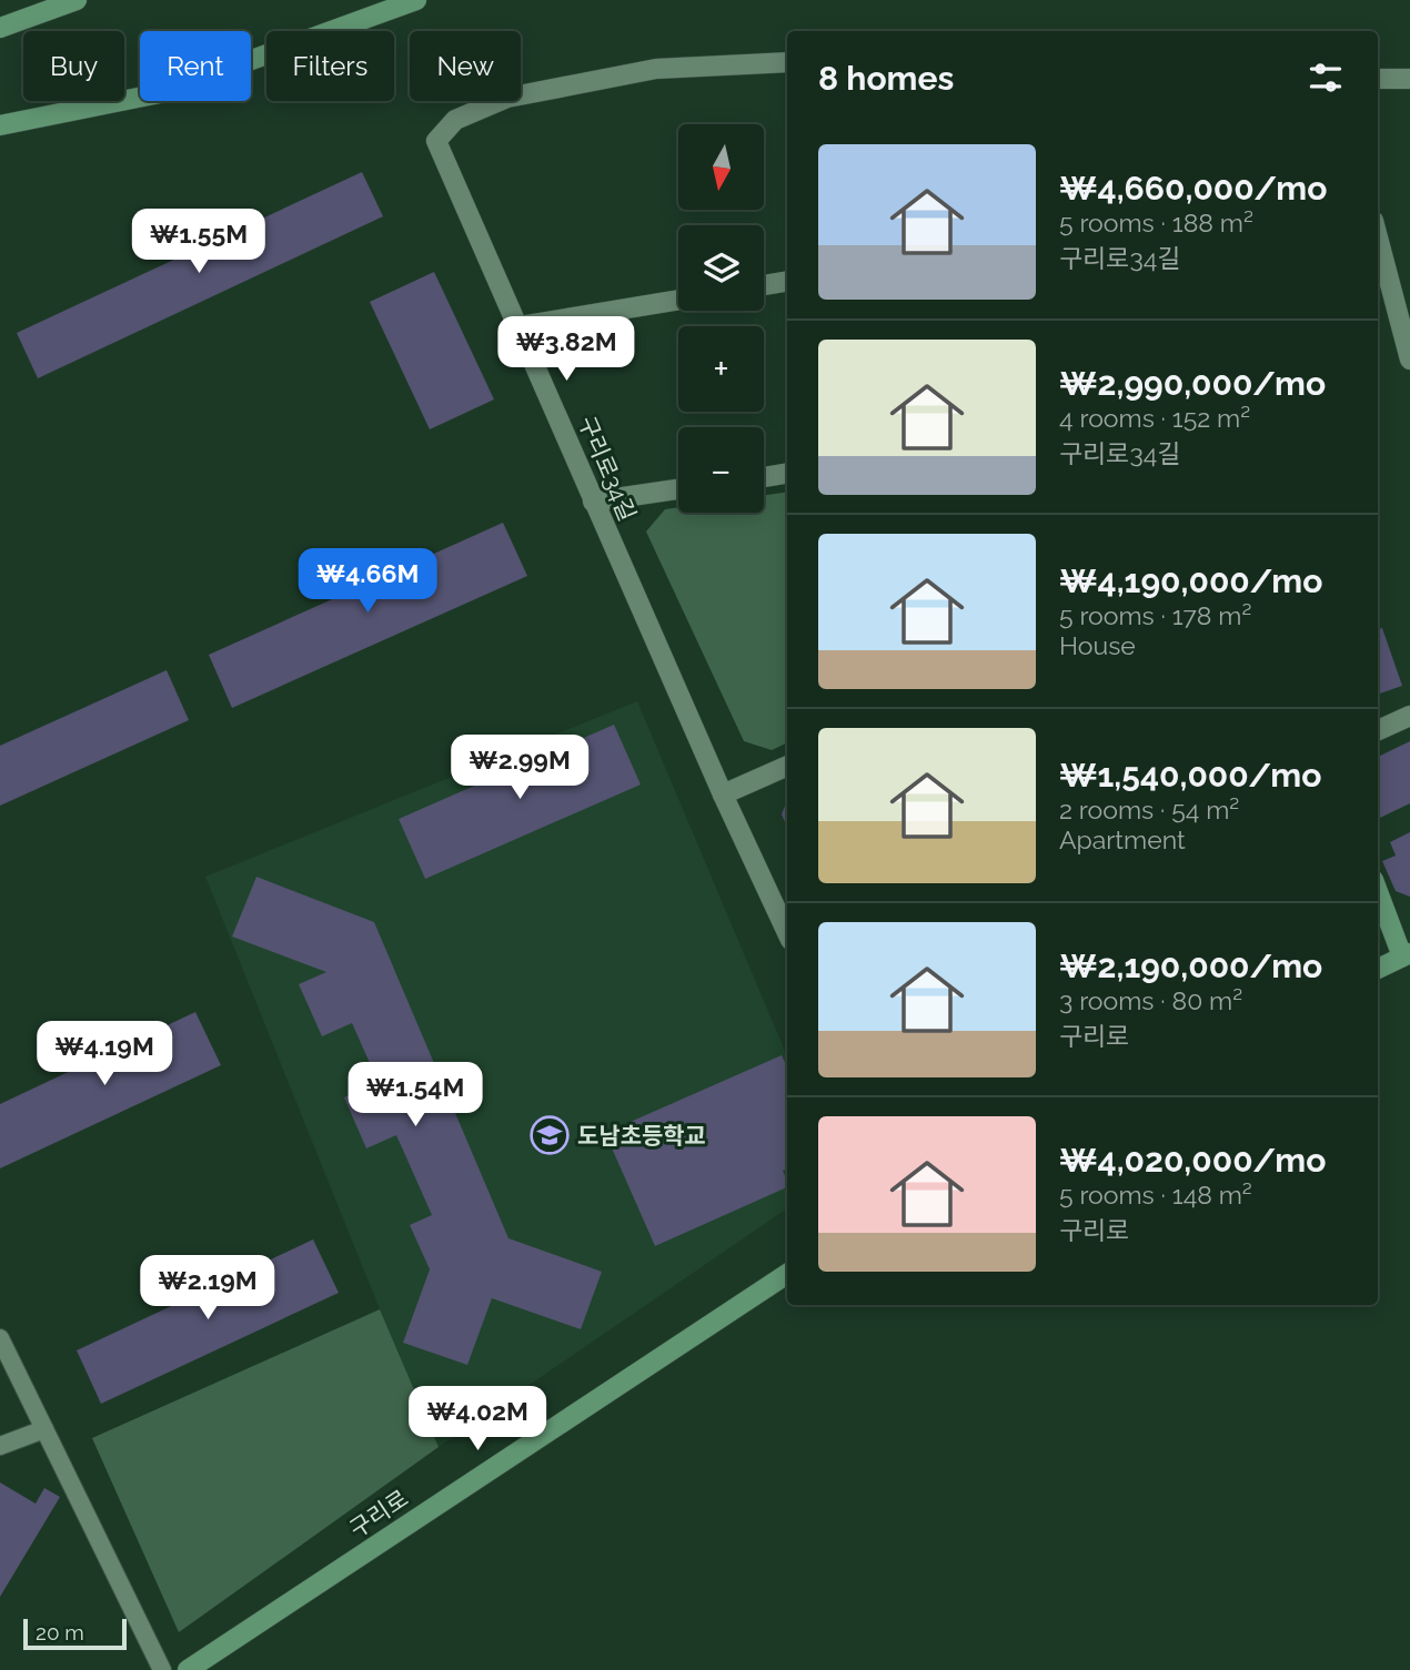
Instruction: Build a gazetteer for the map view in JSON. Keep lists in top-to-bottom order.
{
  "streets": {
    "street": ["구리로34길", "구리로"]
  },
  "places": {
    "school or university": ["도남초등학교"]
  },
  "scale_bar": "20 m",
  "north": "bottom",
  "page": {
    "chip": [
      "Buy",
      "Rent",
      "Filters",
      "New"
    ],
    "heading": "8 homes",
    "map_buttons": ["+", "−"],
    "list": [
      {
        "name": "₩4,660,000/mo",
        "note": "5 rooms · 188 m² · 구리로34길"
      },
      {
        "name": "₩2,990,000/mo",
        "note": "4 rooms · 152 m² · 구리로34길"
      },
      {
        "name": "₩4,190,000/mo",
        "note": "5 rooms · 178 m² · House"
      },
      {
        "name": "₩1,540,000/mo",
        "note": "2 rooms · 54 m² · Apartment"
      },
      {
        "name": "₩2,190,000/mo",
        "note": "3 rooms · 80 m² · 구리로"
      },
      {
        "name": "₩4,020,000/mo",
        "note": "5 rooms · 148 m² · 구리로"
      }
    ],
    "price": [
      "₩1.55M",
      "₩3.82M",
      "₩4.66M",
      "₩2.99M",
      "₩4.19M",
      "₩1.54M",
      "₩2.19M",
      "₩4.02M"
    ],
    "scale": "20 m"
  }
}
